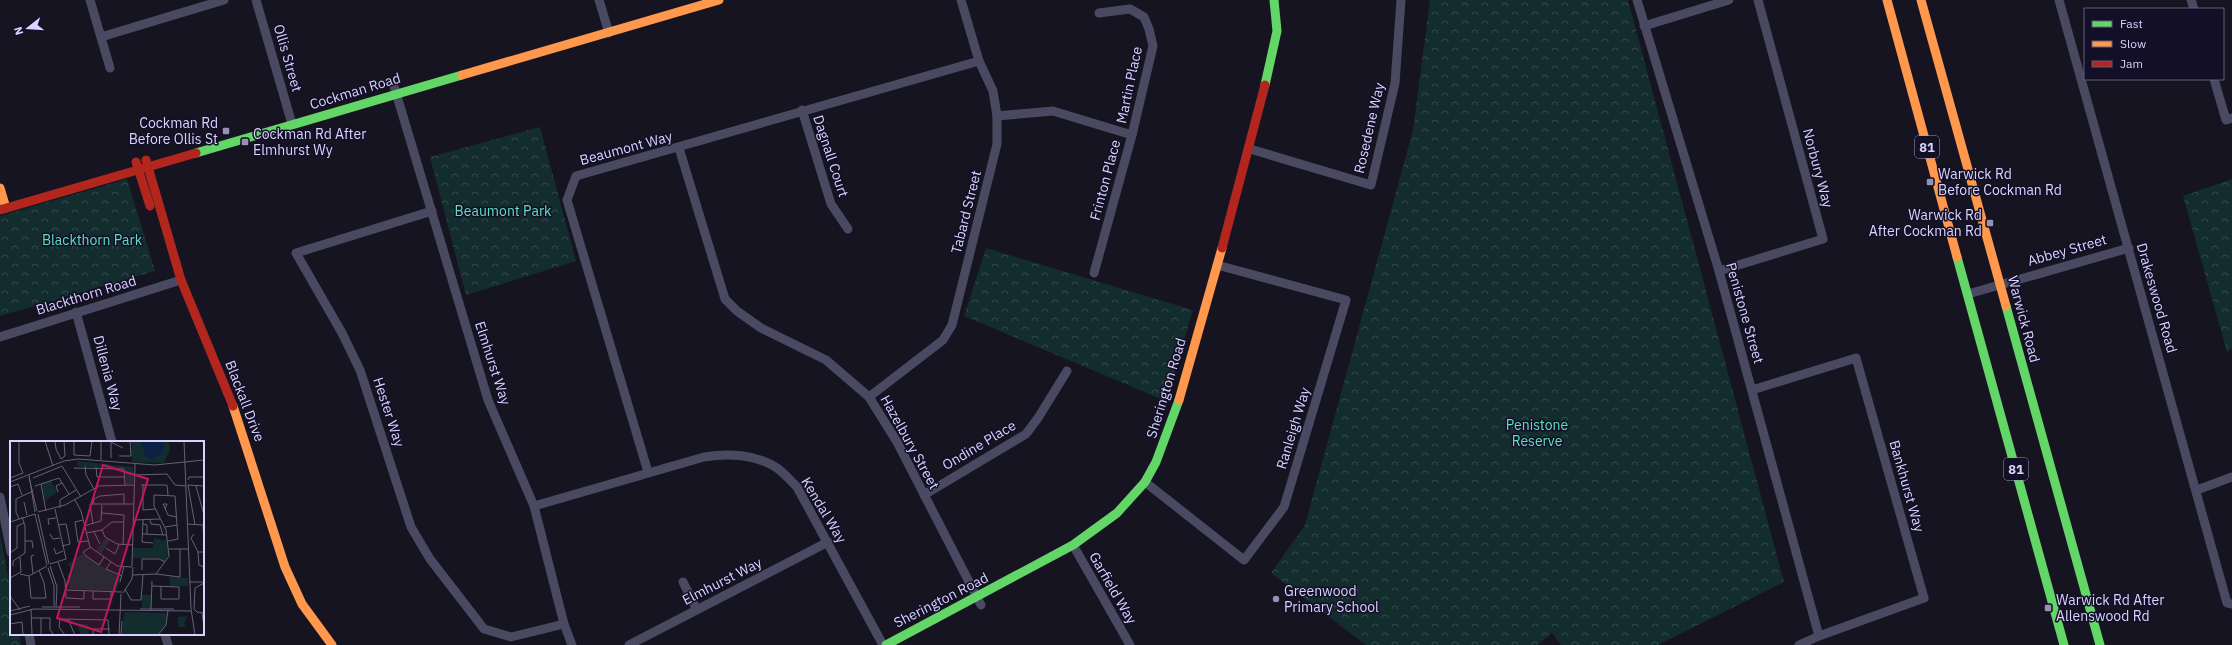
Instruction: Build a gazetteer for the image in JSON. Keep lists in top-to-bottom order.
{
  "streets": {
    "main road": [
      "Cockman Road",
      "81",
      "Warwick Road",
      "Sherington Road",
      "Blackall Drive"
    ],
    "street": [
      "Ollis Street",
      "Martin Place",
      "Rosedene Way",
      "Beaumont Way",
      "Dagnall Court",
      "Norbury Way",
      "Frinton Place",
      "Tabard Street",
      "Abbey Street",
      "Blackthorn Road",
      "Drakeswood Road",
      "Penistone Street",
      "Elmhurst Way",
      "Dillenia Way",
      "Hester Way",
      "Ranleigh Way",
      "Hazelbury Street",
      "Ondine Place",
      "Bankhurst Way",
      "Kendal Way",
      "Garfield Way"
    ]
  },
  "crossings": [
    ["Ollis Street", "Cockman Road"],
    ["Martin Place", "Frinton Place"],
    ["Cockman Road", "Elmhurst Way"],
    ["Cockman Road", "Blackall Drive"],
    ["Rosedene Way", "Sherington Road"],
    ["81", "Abbey Street"],
    ["Beaumont Way", "Dagnall Court"],
    ["Beaumont Way", "Tabard Street"],
    ["Beaumont Way", "Hazelbury Street"],
    ["Beaumont Way", "Kendal Way"],
    ["Norbury Way", "Penistone Street"],
    ["Frinton Place", "Tabard Street"],
    ["Tabard Street", "Hazelbury Street"],
    ["Abbey Street", "Drakeswood Road"],
    ["Abbey Street", "Warwick Road"],
    ["Blackthorn Road", "Dillenia Way"],
    ["Blackthorn Road", "Blackall Drive"],
    ["Penistone Street", "Bankhurst Way"],
    ["Elmhurst Way", "Hester Way"],
    ["Elmhurst Way", "Kendal Way"],
    ["Sherington Road", "Ranleigh Way"],
    ["Sherington Road", "Hazelbury Street"],
    ["Sherington Road", "Kendal Way"],
    ["Sherington Road", "Garfield Way"],
    ["Hazelbury Street", "Ondine Place"]
  ],
  "parks": ["Beaumont Park", "Blackthorn Park", "Penistone Reserve"],
  "places": {
    "transit": [
      "Cockman Rd Before Ollis St",
      "Cockman Rd After Elmhurst Wy",
      "Warwick Rd Before Cockman Rd",
      "Warwick Rd After Cockman Rd",
      "Warwick Rd After Allenswood Rd"
    ],
    "other": ["Greenwood Primary School"]
  },
  "legend": ["Fast", "Slow", "Jam"],
  "north": "left"
}
